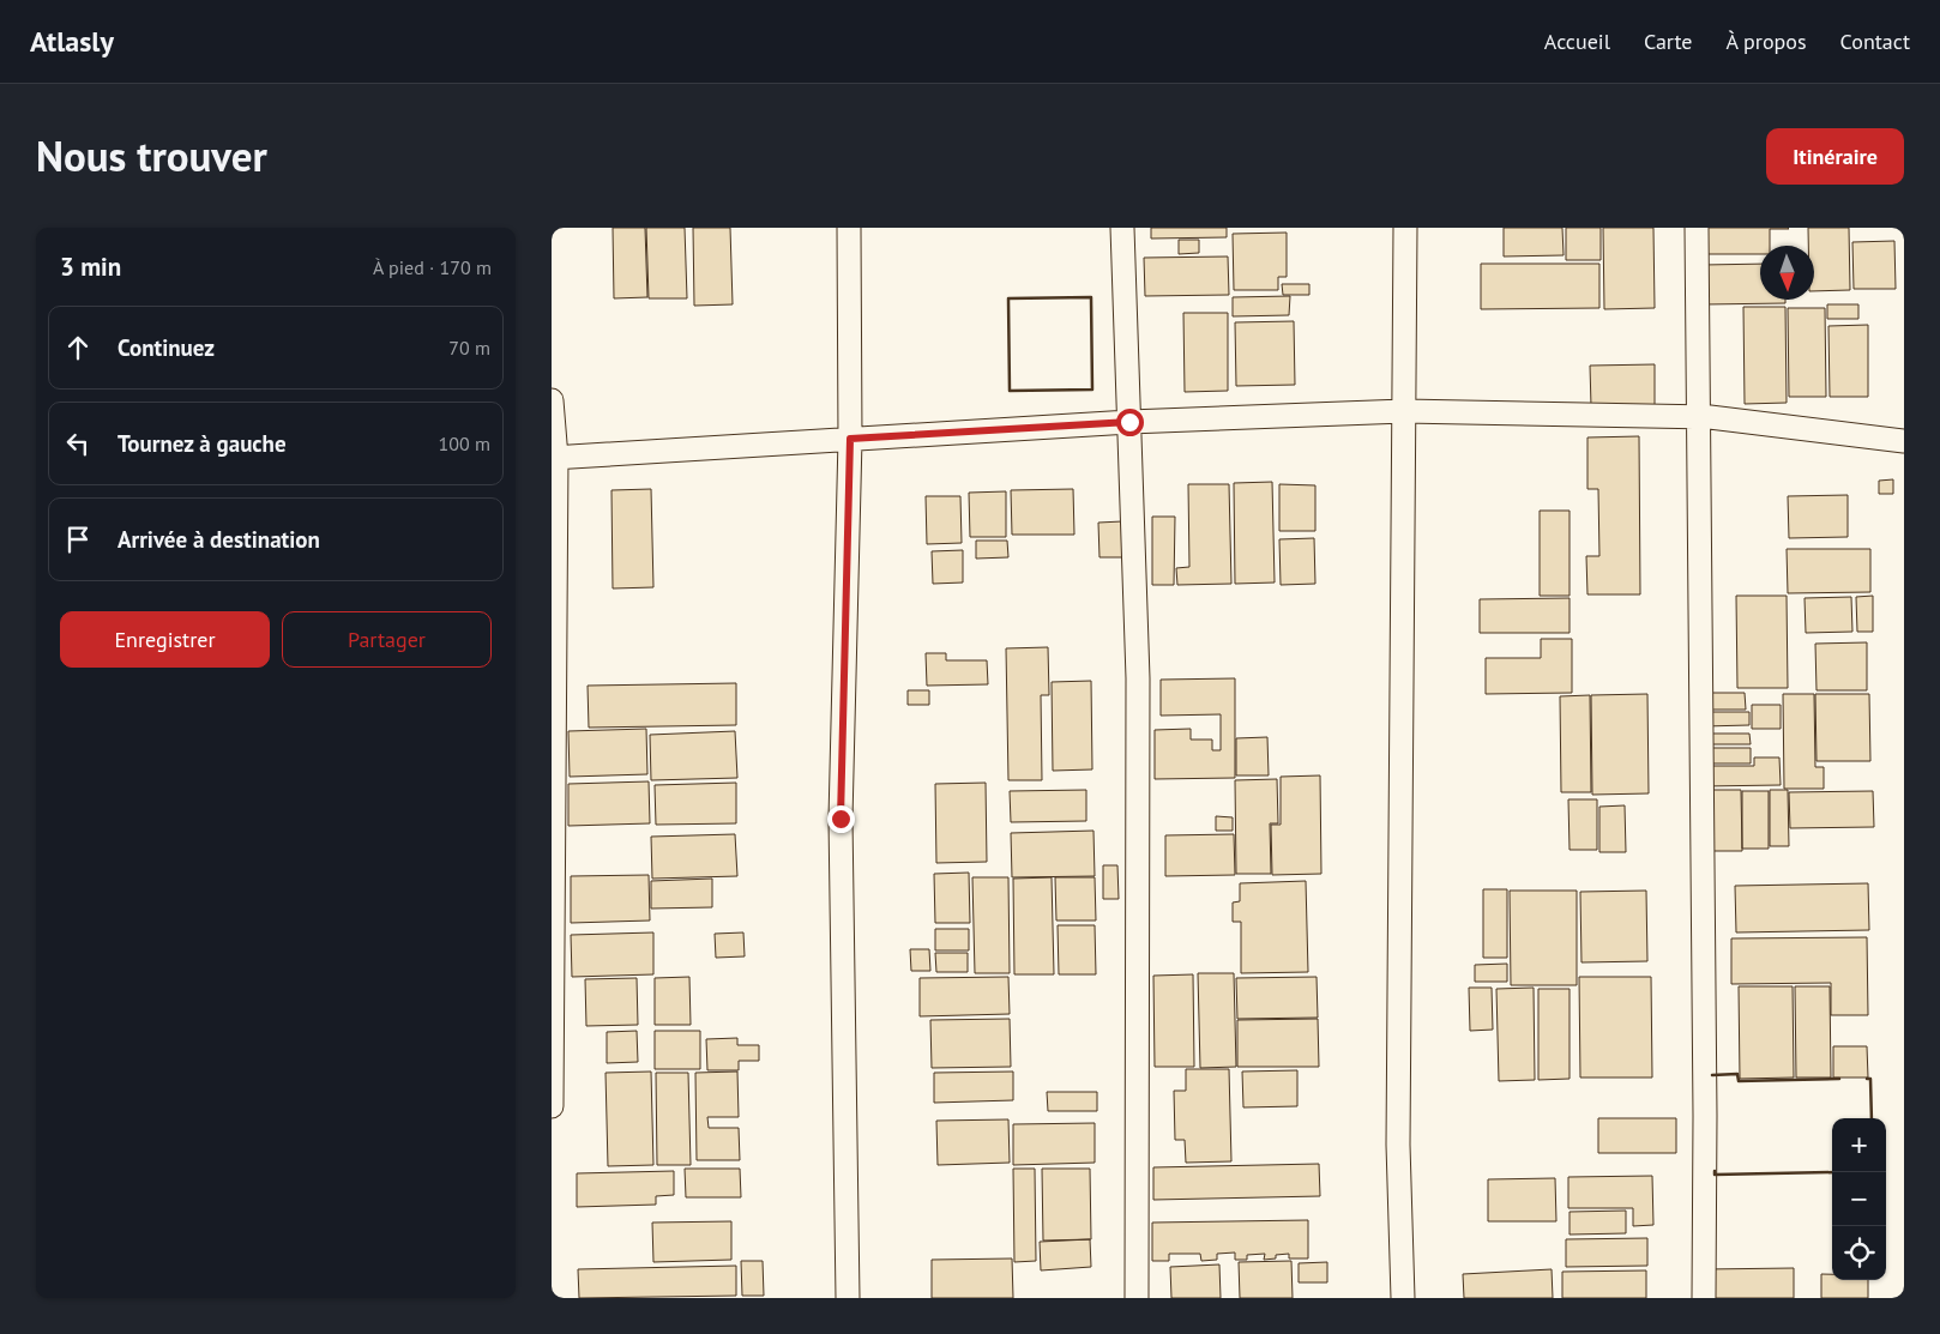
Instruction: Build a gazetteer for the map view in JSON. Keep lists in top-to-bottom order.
{
  "north": "bottom",
  "page": {
    "header": "Atlasly",
    "nav": [
      "Accueil",
      "Carte",
      "À propos",
      "Contact"
    ],
    "title": "Nous trouver",
    "buttons": [
      "Itinéraire",
      ["Enregistrer", "Partager"]
    ],
    "heading": ["3 min", "À pied · 170 m"],
    "list": [
      ["Continuez", "70 m"],
      ["Tournez à gauche", "100 m"],
      "Arrivée à destination"
    ],
    "map_buttons": ["+", "−"]
  }
}
